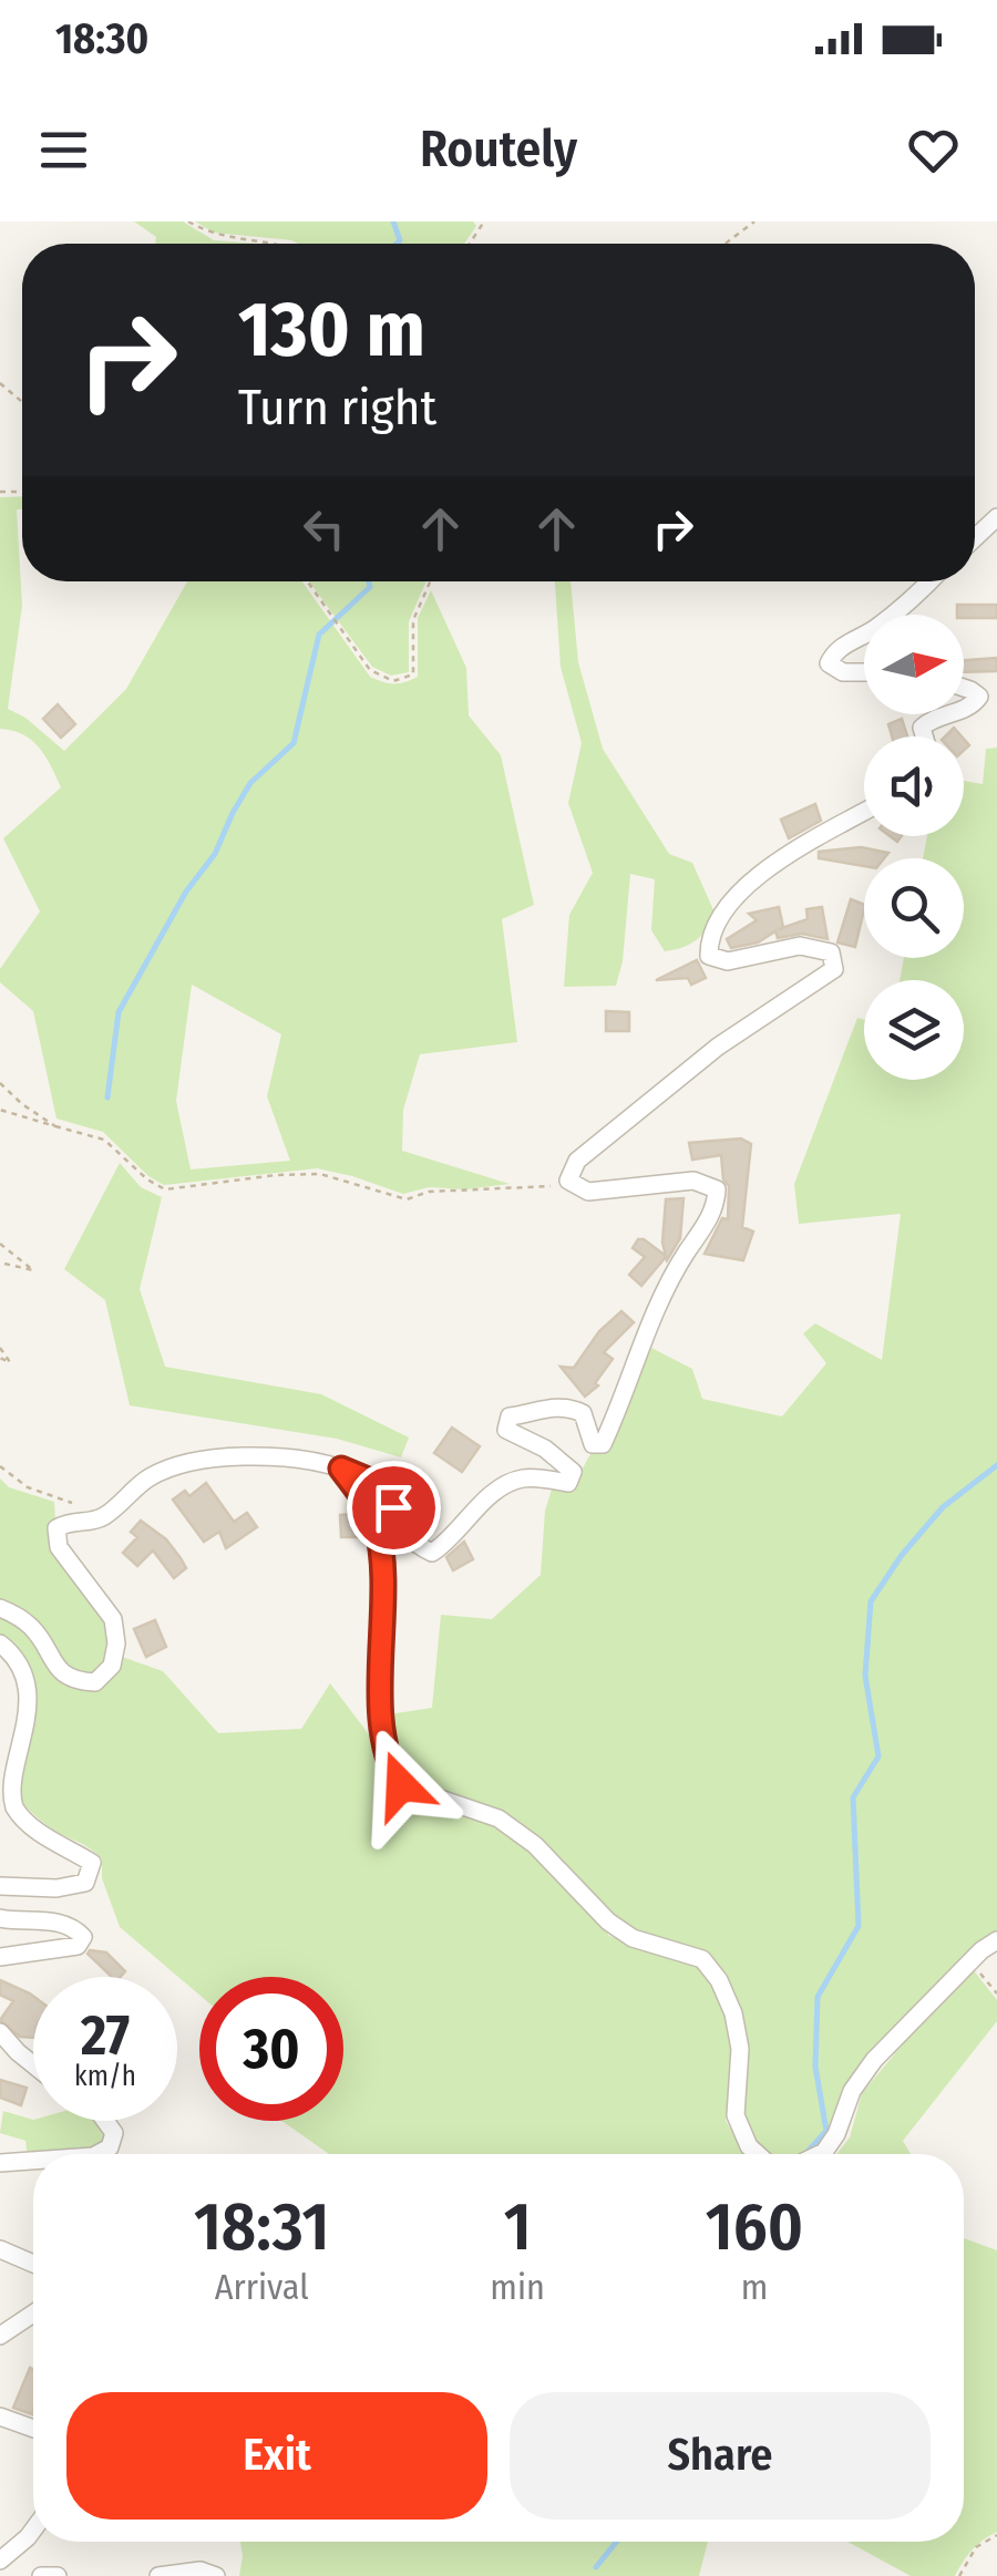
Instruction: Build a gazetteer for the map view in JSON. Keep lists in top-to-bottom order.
{
  "north": "right",
  "page": {
    "status": "18:30",
    "header": "Routely",
    "turn": ["130 m", "Turn right"],
    "speed": "27 km/h",
    "limit": "30",
    "eta": [
      "18:31",
      "Arrival",
      "1",
      "min",
      "160",
      "m"
    ],
    "buttons": ["Exit", "Share"]
  }
}
